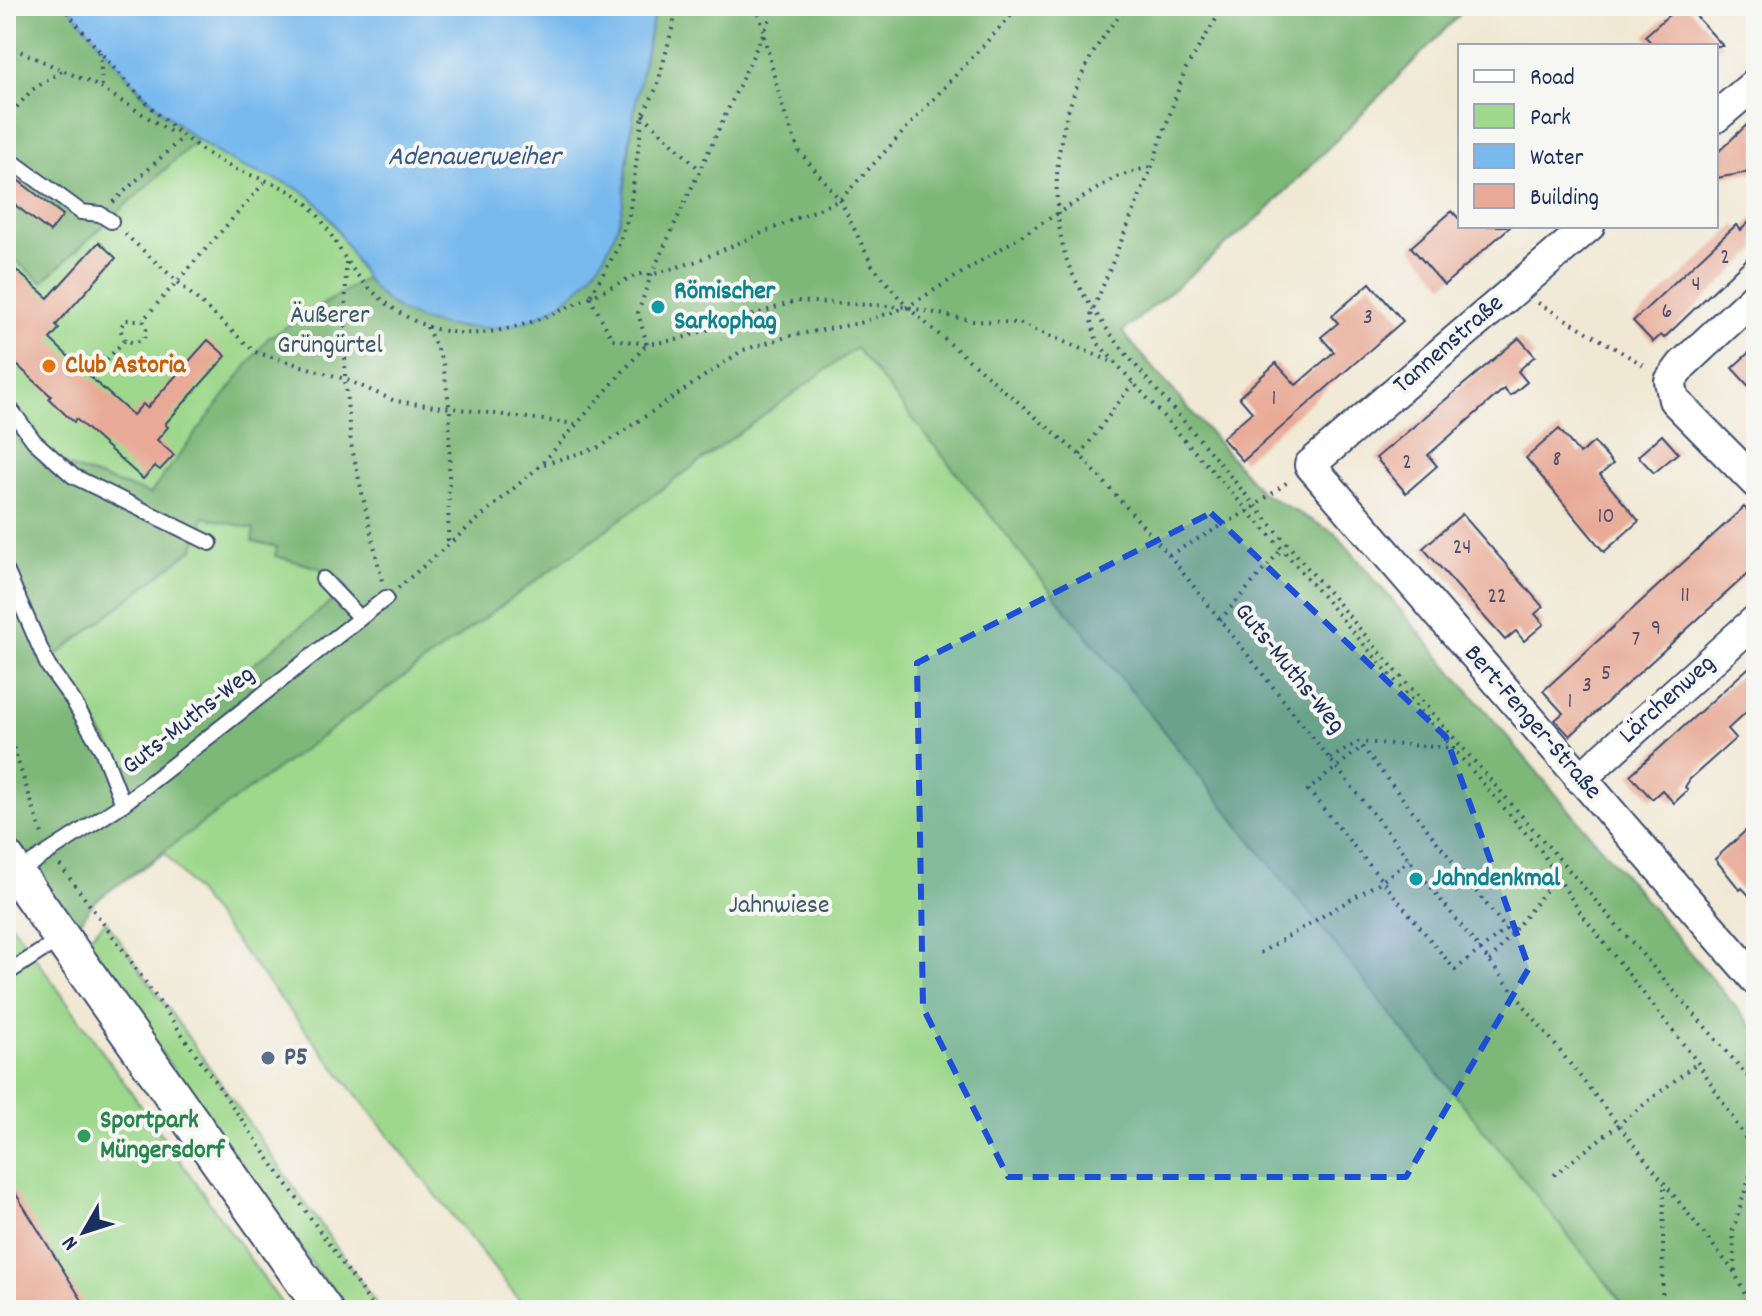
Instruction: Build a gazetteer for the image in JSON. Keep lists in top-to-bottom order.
{
  "streets": {
    "street": ["Tannenstraße", "Lärchenweg", "Bert-Fenger-Straße"],
    "lane": ["Guts-Muths-Weg"]
  },
  "crossings": [
    ["Tannenstraße", "Bert-Fenger-Straße"],
    ["Lärchenweg", "Bert-Fenger-Straße"]
  ],
  "water": ["Adenauerweiher"],
  "parks": ["Äußerer Grüngürtel", "Jahnwiese"],
  "places": [
    "Römischer Sarkophag",
    "Club Astoria",
    "Jahndenkmal",
    "P5",
    "Sportpark Müngersdorf"
  ],
  "house_numbers": [
    "2",
    "4",
    "6",
    "3",
    "1",
    "8",
    "2",
    "10",
    "24",
    "11",
    "22",
    "9",
    "7",
    "5",
    "3",
    "1"
  ],
  "legend": [
    "Road",
    "Park",
    "Water",
    "Building"
  ],
  "north": "bottom left"
}
